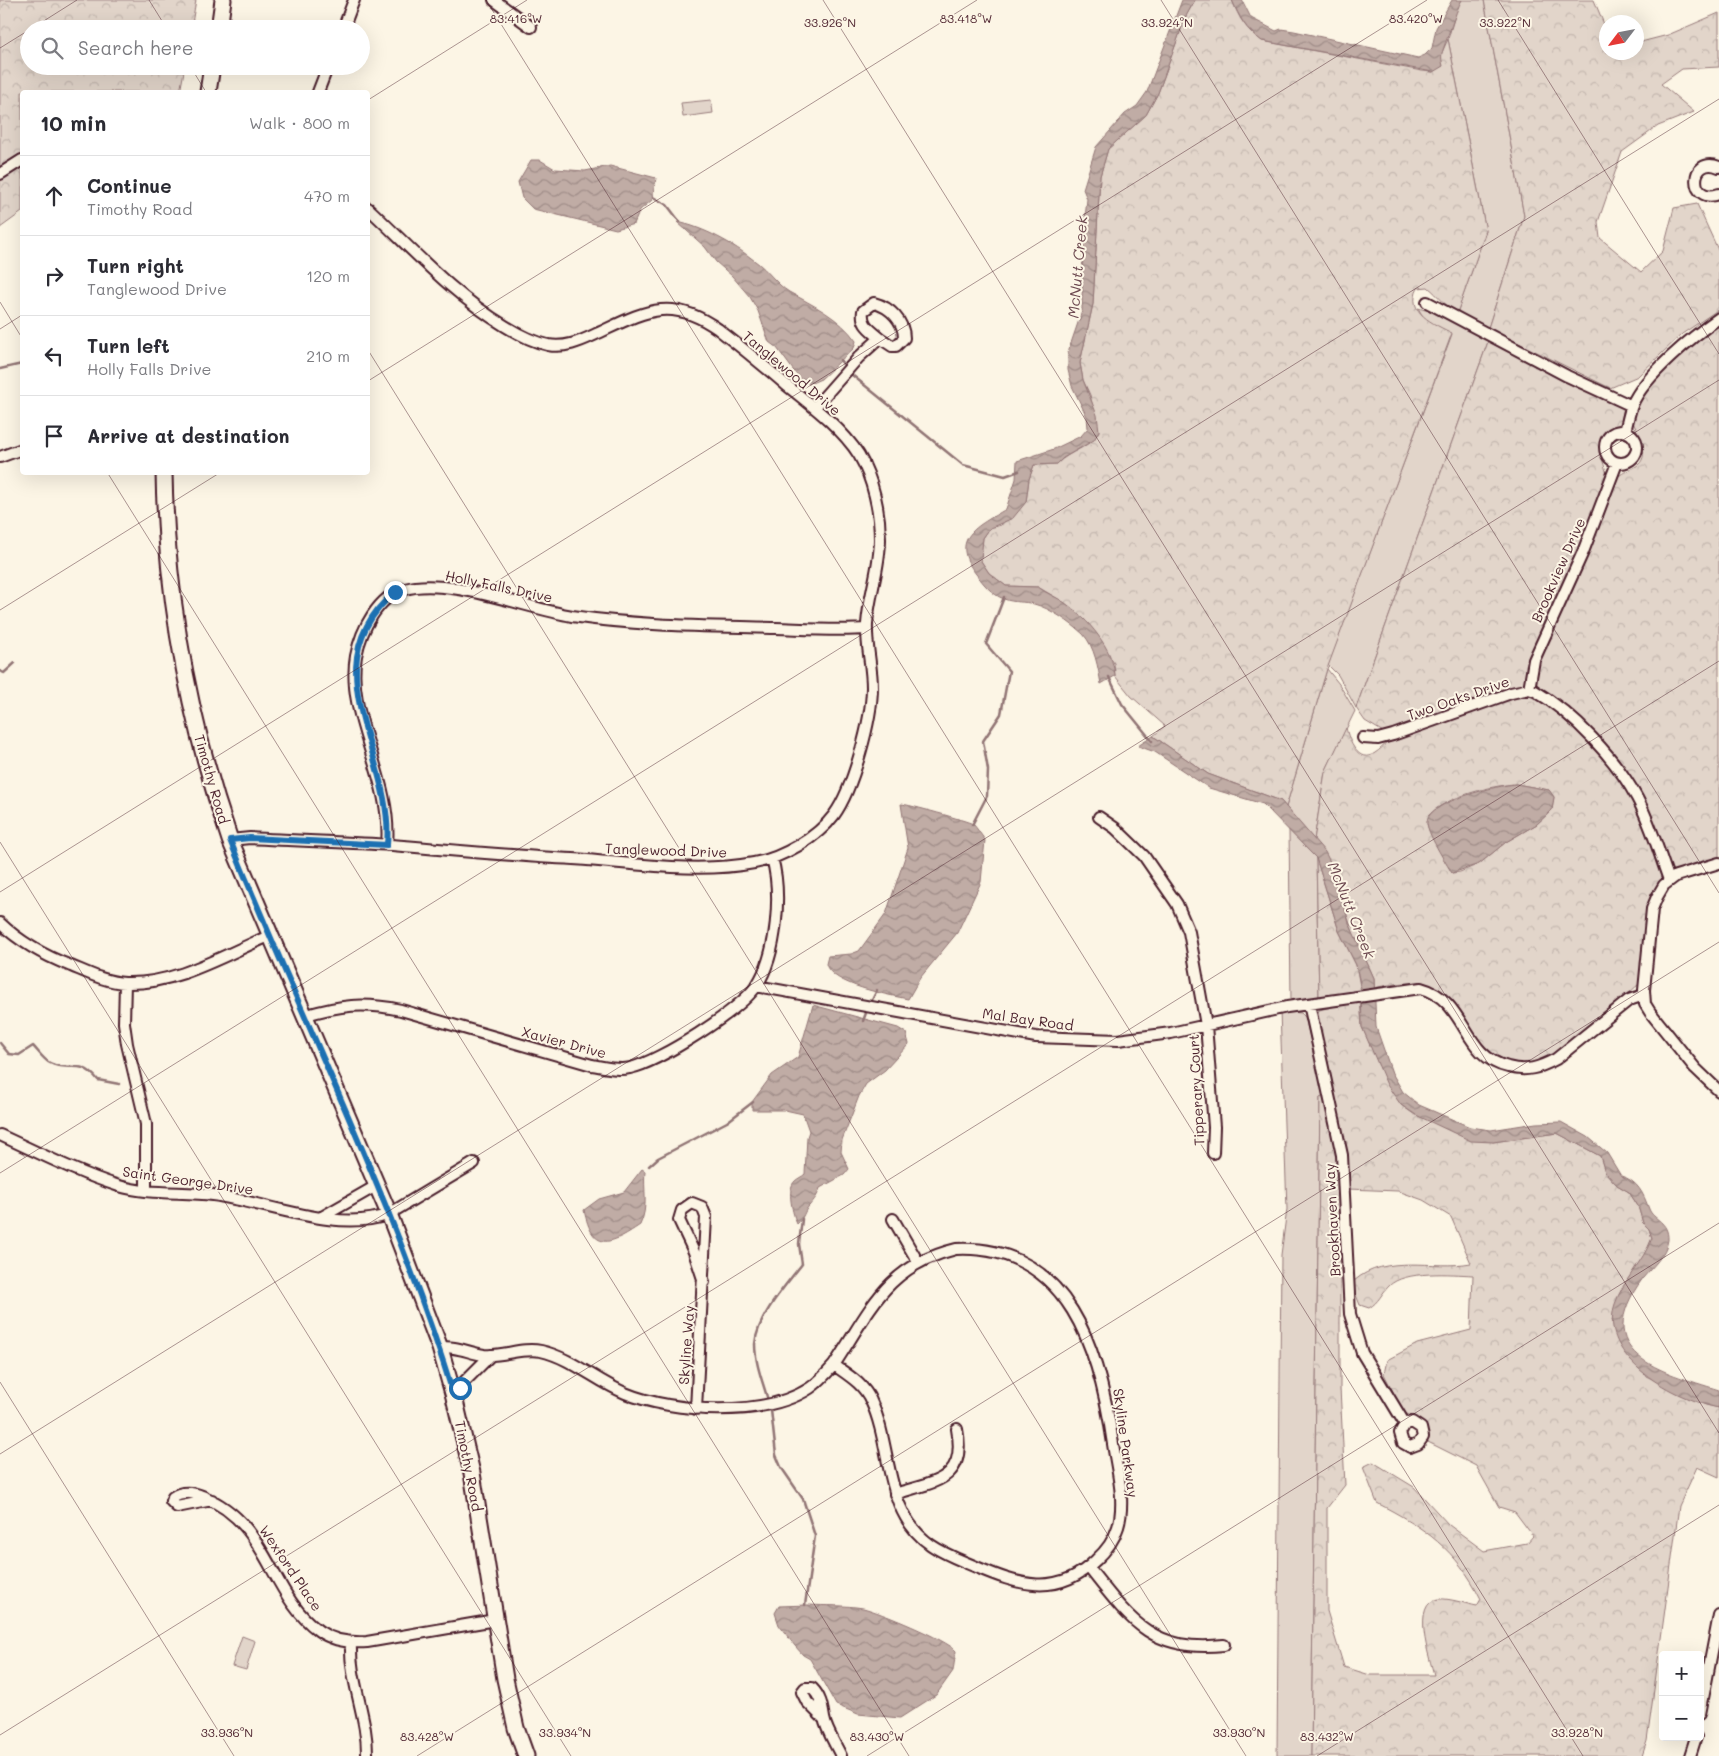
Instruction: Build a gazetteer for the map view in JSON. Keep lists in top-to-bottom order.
{
  "streets": {
    "main road": ["Timothy Road"],
    "street": [
      "Tanglewood Drive",
      "Brookview Drive",
      "Holly Falls Drive",
      "Two Oaks Drive",
      "Mal Bay Road",
      "Xavier Drive",
      "Tipperary Court",
      "Saint George Drive",
      "Brookhaven Way",
      "Skyline Way",
      "Skyline Parkway",
      "Wexford Place"
    ]
  },
  "crossings": [
    ["Tanglewood Drive", "Holly Falls Drive"],
    ["Tanglewood Drive", "Timothy Road"],
    ["Tanglewood Drive", "Xavier Drive"],
    ["Brookview Drive", "Two Oaks Drive"],
    ["Timothy Road", "Xavier Drive"],
    ["Timothy Road", "Saint George Drive"],
    ["Timothy Road", "Skyline Parkway"],
    ["Timothy Road", "Wexford Place"],
    ["Mal Bay Road", "Xavier Drive"],
    ["Mal Bay Road", "Tipperary Court"],
    ["Mal Bay Road", "Brookhaven Way"],
    ["Skyline Way", "Skyline Parkway"]
  ],
  "water": ["McNutt Creek"],
  "north": "bottom left",
  "page": {
    "search": "Search here",
    "heading": ["10 min", "Walk · 800 m"],
    "list": [
      ["Continue", "Timothy Road", "470 m"],
      ["Turn right", "Tanglewood Drive", "120 m"],
      ["Turn left", "Holly Falls Drive", "210 m"],
      "Arrive at destination"
    ],
    "map_buttons": ["+", "−"]
  },
  "coordinates": [
    "83.418°W",
    "83.420°W",
    "83.416°W",
    "33.924°N",
    "33.922°N",
    "33.926°N",
    "33.936°N",
    "33.934°N",
    "33.930°N",
    "33.928°N",
    "83.428°W",
    "83.430°W",
    "83.432°W"
  ]
}
